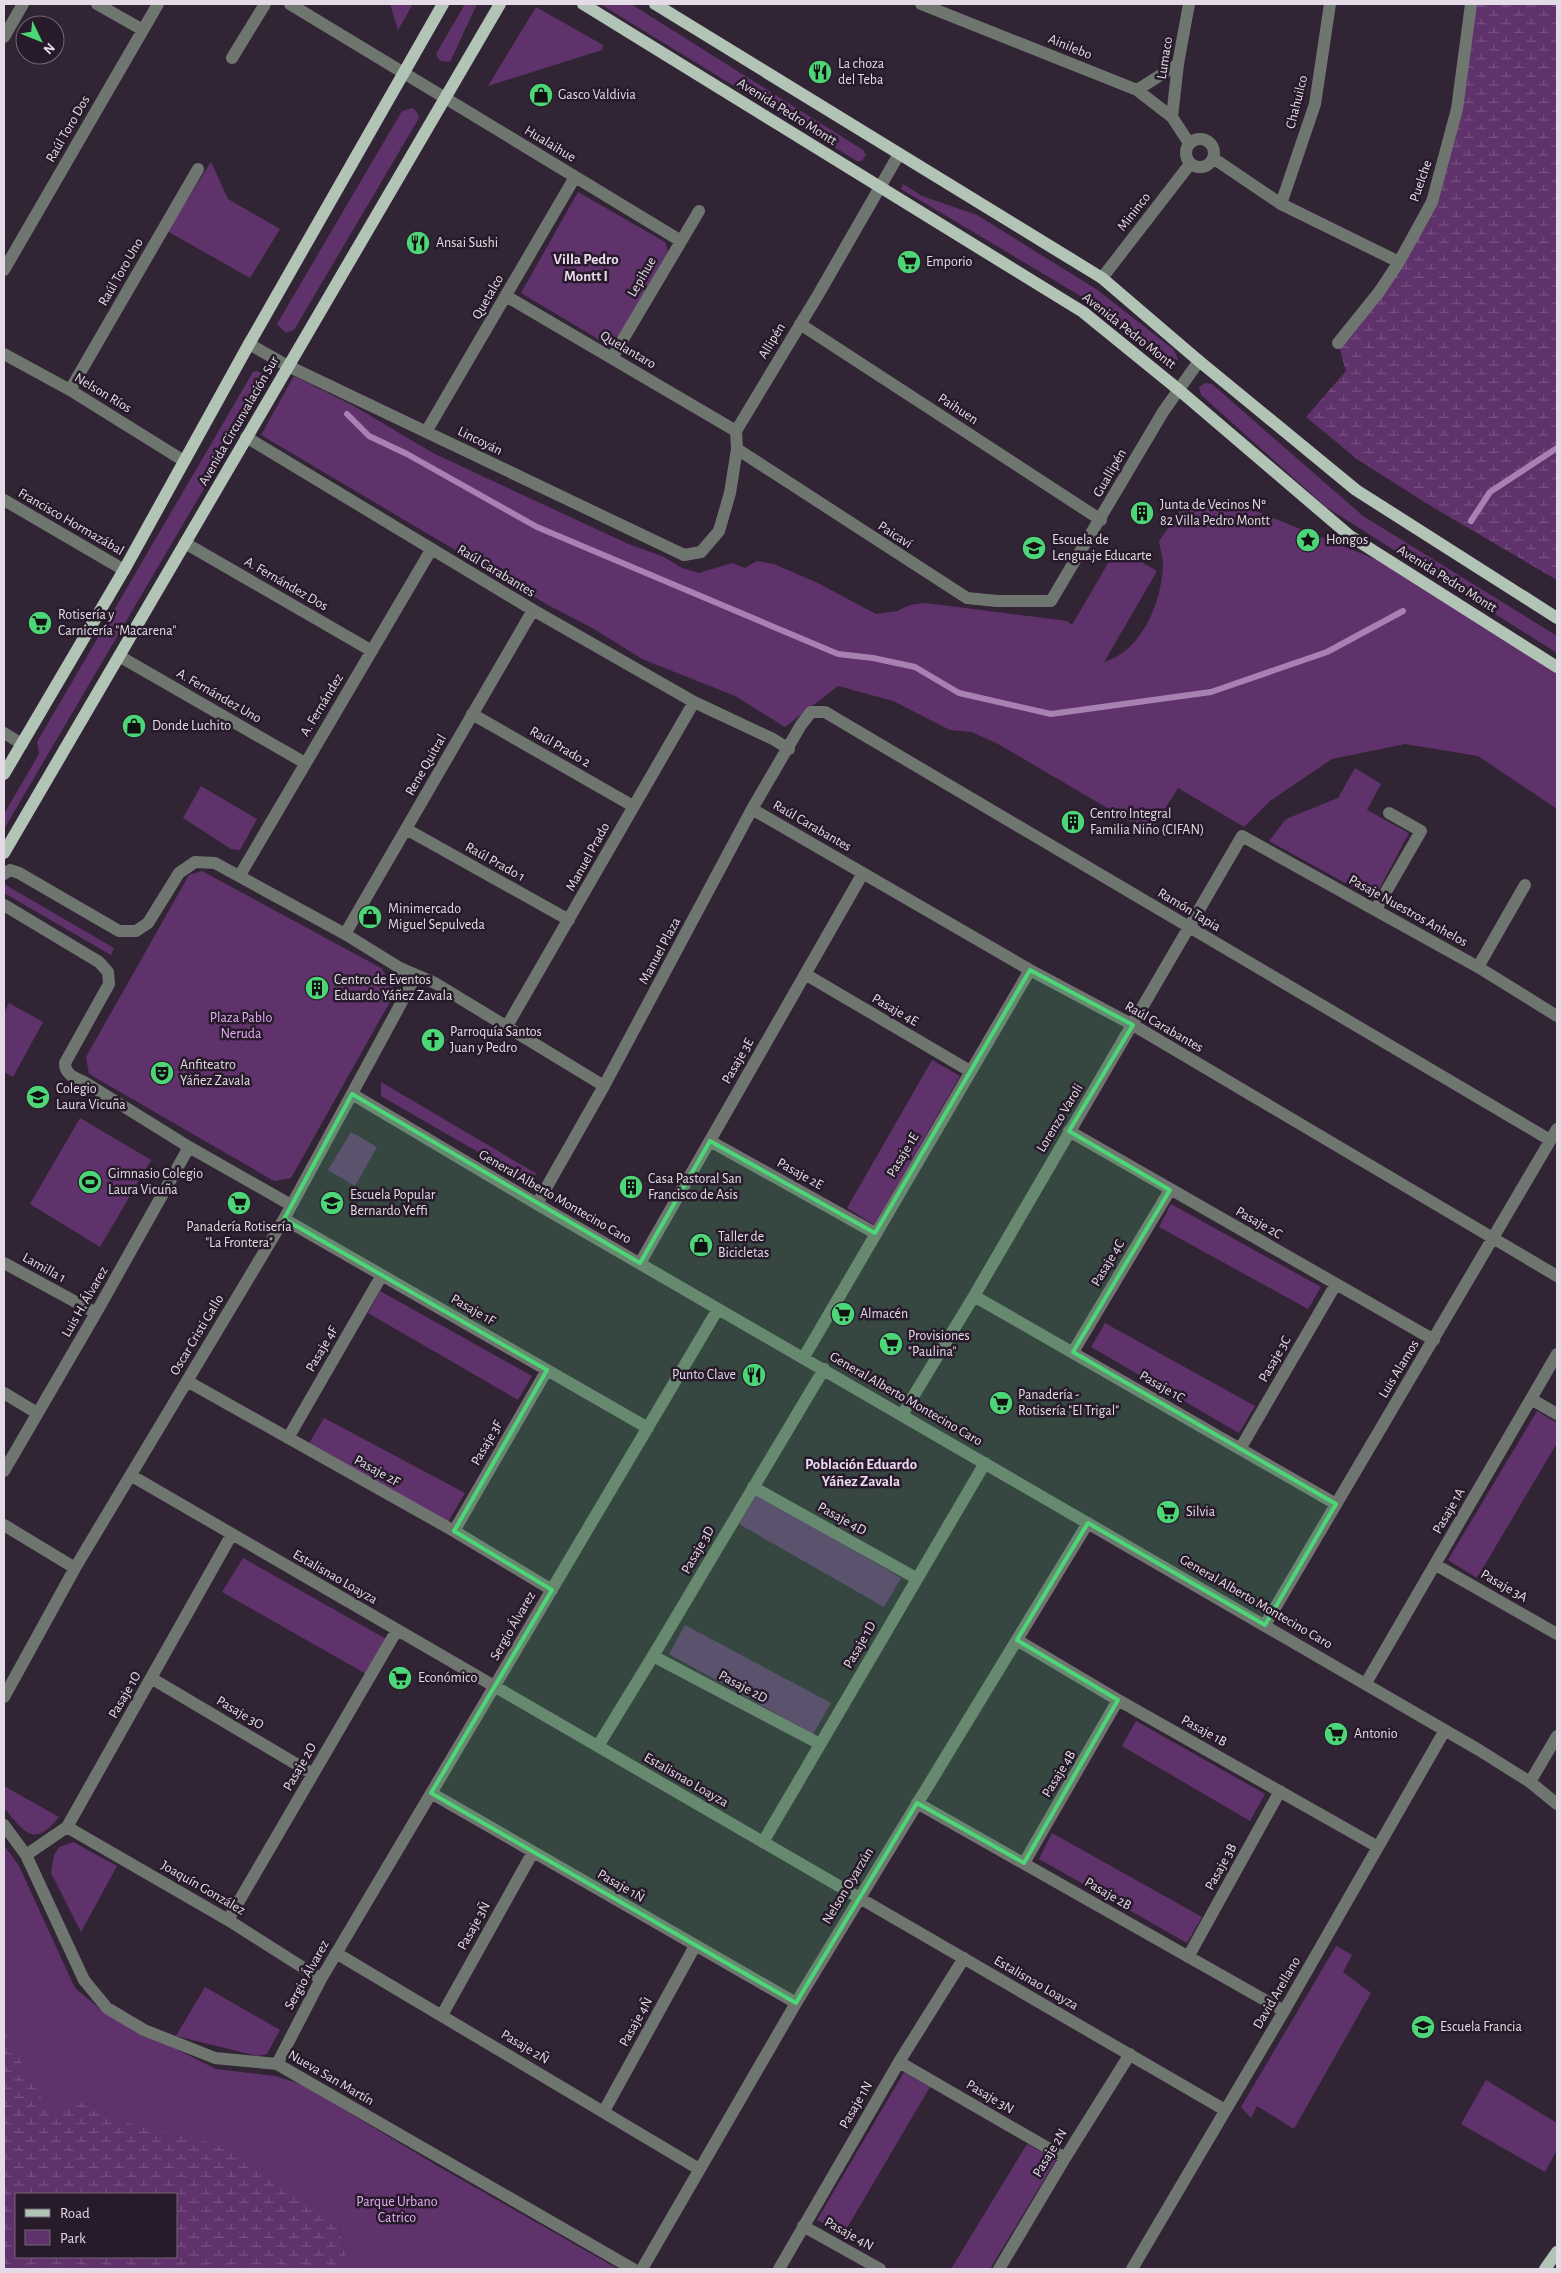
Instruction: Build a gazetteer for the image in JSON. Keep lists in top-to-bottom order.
{
  "streets": {
    "main road": ["Avenida Pedro Montt", "Avenida Circunvalación Sur"],
    "street": [
      "Ainilebo",
      "Lumaco",
      "Chahuilco",
      "Raúl Toro Dos",
      "Hualaihue",
      "Puelche",
      "Mininco",
      "Raúl Toro Uno",
      "Lepihue",
      "Quetalco",
      "Allipén",
      "Quelantaro",
      "Nelson Ríos",
      "Paihuen",
      "Lincoyán",
      "Guallipén",
      "Francisco Hormazábal",
      "Paicaví",
      "Raúl Carabantes",
      "A. Fernández Dos",
      "A. Fernández Uno",
      "A. Fernández",
      "Raúl Prado 2",
      "Rene Quitral",
      "Manuel Prado",
      "Raúl Prado 1",
      "Ramón Tapia",
      "Pasaje Nuestros Anhelos",
      "Manuel Plaza",
      "Pasaje 4E",
      "Pasaje 3E",
      "Lorenzo Varoli",
      "Pasaje 1E",
      "Pasaje 2E",
      "General Alberto Montecino Caro",
      "Pasaje 2C",
      "Pasaje 4C",
      "Lamilla 1",
      "Luis H. Álvarez",
      "Pasaje 1F",
      "Oscar Cristi Gallo",
      "Pasaje 4F",
      "Pasaje 3C",
      "Luis Alamos",
      "Pasaje 1C",
      "Pasaje 3F",
      "Pasaje 2F",
      "Pasaje 1A",
      "Pasaje 4D",
      "Pasaje 3D",
      "Estalisnao Loayza",
      "Pasaje 3A",
      "Sergio Álvarez",
      "Pasaje 1D",
      "Pasaje 2D",
      "Pasaje 1O",
      "Pasaje 3O",
      "Pasaje 1B",
      "Pasaje 2O",
      "Pasaje 4B",
      "Pasaje 3B",
      "Pasaje 1Ñ",
      "Nelson Oyarzún",
      "Joaquín González",
      "Pasaje 2B",
      "Pasaje 3Ñ",
      "David Arellano",
      "Pasaje 4Ñ",
      "Pasaje 2Ñ",
      "Nueva San Martín",
      "Pasaje 3N",
      "Pasaje 1N",
      "Pasaje 2N",
      "Pasaje 4N"
    ]
  },
  "crossings": [
    ["Ainilebo", "Lumaco"],
    ["Ainilebo", "Mininco"],
    ["Avenida Pedro Montt", "Mininco"],
    ["Avenida Pedro Montt", "Allipén"],
    ["Avenida Pedro Montt", "Guallipén"],
    ["Hualaihue", "Lepihue"],
    ["Hualaihue", "Quetalco"],
    ["Hualaihue", "Avenida Circunvalación Sur"],
    ["Raúl Toro Uno", "Nelson Ríos"],
    ["Lepihue", "Quelantaro"],
    ["Quetalco", "Quelantaro"],
    ["Quetalco", "Lincoyán"],
    ["Allipén", "Quelantaro"],
    ["Allipén", "Paihuen"],
    ["Nelson Ríos", "Avenida Circunvalación Sur"],
    ["Paihuen", "Guallipén"],
    ["Avenida Circunvalación Sur", "Lincoyán"],
    ["Avenida Circunvalación Sur", "Francisco Hormazábal"],
    ["Avenida Circunvalación Sur", "Raúl Carabantes"],
    ["Avenida Circunvalación Sur", "A. Fernández Dos"],
    ["Avenida Circunvalación Sur", "A. Fernández Uno"],
    ["Lincoyán", "Paicaví"],
    ["Guallipén", "Paicaví"],
    ["Raúl Carabantes", "A. Fernández"],
    ["Raúl Carabantes", "Rene Quitral"],
    ["Raúl Carabantes", "Manuel Prado"],
    ["Raúl Carabantes", "Manuel Plaza"],
    ["Raúl Carabantes", "Pasaje 3E"],
    ["Raúl Carabantes", "Lorenzo Varoli"],
    ["Raúl Carabantes", "Pasaje 1E"],
    ["Raúl Carabantes", "Luis Alamos"],
    ["A. Fernández Dos", "A. Fernández"],
    ["A. Fernández Uno", "A. Fernández"],
    ["Raúl Prado 2", "Rene Quitral"],
    ["Raúl Prado 2", "Manuel Prado"],
    ["Rene Quitral", "Raúl Prado 1"],
    ["Manuel Prado", "Raúl Prado 1"],
    ["Ramón Tapia", "Manuel Plaza"],
    ["Ramón Tapia", "Lorenzo Varoli"],
    ["Ramón Tapia", "Luis Alamos"],
    ["Pasaje Nuestros Anhelos", "Lorenzo Varoli"],
    ["Manuel Plaza", "General Alberto Montecino Caro"],
    ["Pasaje 4E", "Pasaje 3E"],
    ["Pasaje 4E", "Pasaje 1E"],
    ["Pasaje 3E", "Pasaje 2E"],
    ["Pasaje 3E", "General Alberto Montecino Caro"],
    ["Lorenzo Varoli", "General Alberto Montecino Caro"],
    ["Lorenzo Varoli", "Pasaje 2C"],
    ["Lorenzo Varoli", "Pasaje 1C"],
    ["Pasaje 1E", "Pasaje 2E"],
    ["Pasaje 1E", "General Alberto Montecino Caro"],
    ["General Alberto Montecino Caro", "Oscar Cristi Gallo"],
    ["General Alberto Montecino Caro", "Luis Alamos"],
    ["General Alberto Montecino Caro", "Pasaje 1A"],
    ["General Alberto Montecino Caro", "Pasaje 3D"],
    ["General Alberto Montecino Caro", "Sergio Álvarez"],
    ["General Alberto Montecino Caro", "Pasaje 1D"],
    ["General Alberto Montecino Caro", "Nelson Oyarzún"],
    ["General Alberto Montecino Caro", "David Arellano"],
    ["Pasaje 2C", "Pasaje 4C"],
    ["Pasaje 2C", "Pasaje 3C"],
    ["Pasaje 2C", "Luis Alamos"],
    ["Pasaje 4C", "Pasaje 1C"],
    ["Lamilla 1", "Luis H. Álvarez"],
    ["Pasaje 1F", "Oscar Cristi Gallo"],
    ["Pasaje 1F", "Pasaje 4F"],
    ["Pasaje 1F", "Pasaje 3F"],
    ["Pasaje 1F", "Sergio Álvarez"],
    ["Oscar Cristi Gallo", "Pasaje 2F"],
    ["Oscar Cristi Gallo", "Estalisnao Loayza"],
    ["Pasaje 4F", "Pasaje 2F"],
    ["Pasaje 3C", "Pasaje 1C"],
    ["Luis Alamos", "Pasaje 1C"],
    ["Pasaje 3F", "Pasaje 2F"],
    ["Pasaje 2F", "Sergio Álvarez"],
    ["Pasaje 1A", "Pasaje 3A"],
    ["Pasaje 4D", "Pasaje 3D"],
    ["Pasaje 4D", "Pasaje 1D"],
    ["Pasaje 3D", "Estalisnao Loayza"],
    ["Pasaje 3D", "Pasaje 2D"],
    ["Estalisnao Loayza", "Sergio Álvarez"],
    ["Estalisnao Loayza", "Pasaje 1D"],
    ["Estalisnao Loayza", "Pasaje 1O"],
    ["Estalisnao Loayza", "Pasaje 2O"],
    ["Estalisnao Loayza", "Nelson Oyarzún"],
    ["Estalisnao Loayza", "David Arellano"],
    ["Estalisnao Loayza", "Pasaje 1N"],
    ["Estalisnao Loayza", "Pasaje 2N"],
    ["Sergio Álvarez", "Pasaje 1Ñ"],
    ["Sergio Álvarez", "Joaquín González"],
    ["Sergio Álvarez", "Pasaje 2Ñ"],
    ["Sergio Álvarez", "Nueva San Martín"],
    ["Pasaje 1D", "Pasaje 2D"],
    ["Pasaje 1O", "Pasaje 3O"],
    ["Pasaje 1O", "Joaquín González"],
    ["Pasaje 1O", "Nueva San Martín"],
    ["Pasaje 3O", "Pasaje 2O"],
    ["Pasaje 1B", "Pasaje 4B"],
    ["Pasaje 1B", "Pasaje 3B"],
    ["Pasaje 1B", "Nelson Oyarzún"],
    ["Pasaje 1B", "David Arellano"],
    ["Pasaje 2O", "Joaquín González"],
    ["Pasaje 4B", "Pasaje 2B"],
    ["Pasaje 3B", "Pasaje 2B"],
    ["Pasaje 1Ñ", "Nelson Oyarzún"],
    ["Pasaje 1Ñ", "Pasaje 3Ñ"],
    ["Pasaje 1Ñ", "Pasaje 4Ñ"],
    ["Nelson Oyarzún", "Pasaje 2B"],
    ["Nelson Oyarzún", "Pasaje 2Ñ"],
    ["Pasaje 2B", "David Arellano"],
    ["Pasaje 3Ñ", "Pasaje 2Ñ"],
    ["Pasaje 4Ñ", "Pasaje 2Ñ"],
    ["Pasaje 3N", "Pasaje 1N"],
    ["Pasaje 3N", "Pasaje 2N"],
    ["Pasaje 1N", "Pasaje 4N"]
  ],
  "districts": ["Villa Pedro Montt I", "Población Eduardo Yáñez Zavala"],
  "parks": ["Plaza Pablo Neruda", "Parque Urbano Catrico"],
  "places": {
    "restaurant": ["La choza del Teba", "Ansai Sushi", "Punto Clave"],
    "shop": [
      "Gasco Valdivia",
      "Donde Luchito",
      "Minimercado Miguel Sepulveda",
      "Taller de Bicicletas"
    ],
    "supermarket": [
      "Emporio",
      "Rotisería y Carnicería \"Macarena\"",
      "Panadería Rotisería \"La Frontera\"",
      "Almacén",
      "Provisiones \"Paulina\"",
      "Panadería - Rotisería \"El Trigal\"",
      "Silvia",
      "Económico",
      "Antonio"
    ],
    "building": [
      "Junta de Vecinos Nº 82 Villa Pedro Montt",
      "Centro Integral Familia Niño (CIFAN)",
      "Centro de Eventos Eduardo Yáñez Zavala",
      "Casa Pastoral San Francisco de Asis"
    ],
    "place": ["Hongos"],
    "school or university": [
      "Escuela de Lenguaje Educarte",
      "Colegio Laura Vicuña",
      "Escuela Popular Bernardo Yeffi",
      "Escuela Francia"
    ],
    "church": ["Parroquía Santos Juan y Pedro"],
    "theatre": ["Anfiteatro Yáñez Zavala"],
    "sports": ["Gimnasio Colegio Laura Vicuña"]
  },
  "legend": ["Road", "Park"],
  "north": "bottom right"
}
